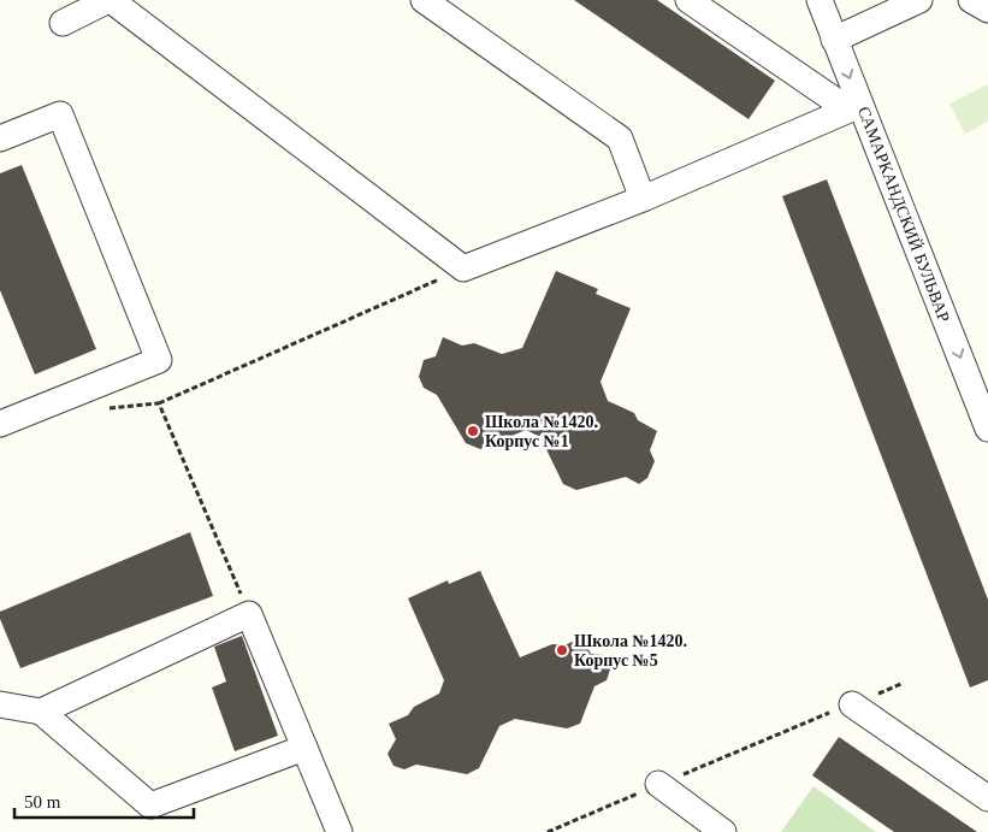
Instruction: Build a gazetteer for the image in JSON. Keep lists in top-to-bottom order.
{
  "streets": {
    "street": ["САМАРКАНДСКИЙ БУЛЬВАР"]
  },
  "one_way": ["САМАРКАНДСКИЙ БУЛЬВАР"],
  "places": ["Школа №1420. Корпус №1", "Школа №1420. Корпус №5"],
  "scale_bar": "50 m"
}
